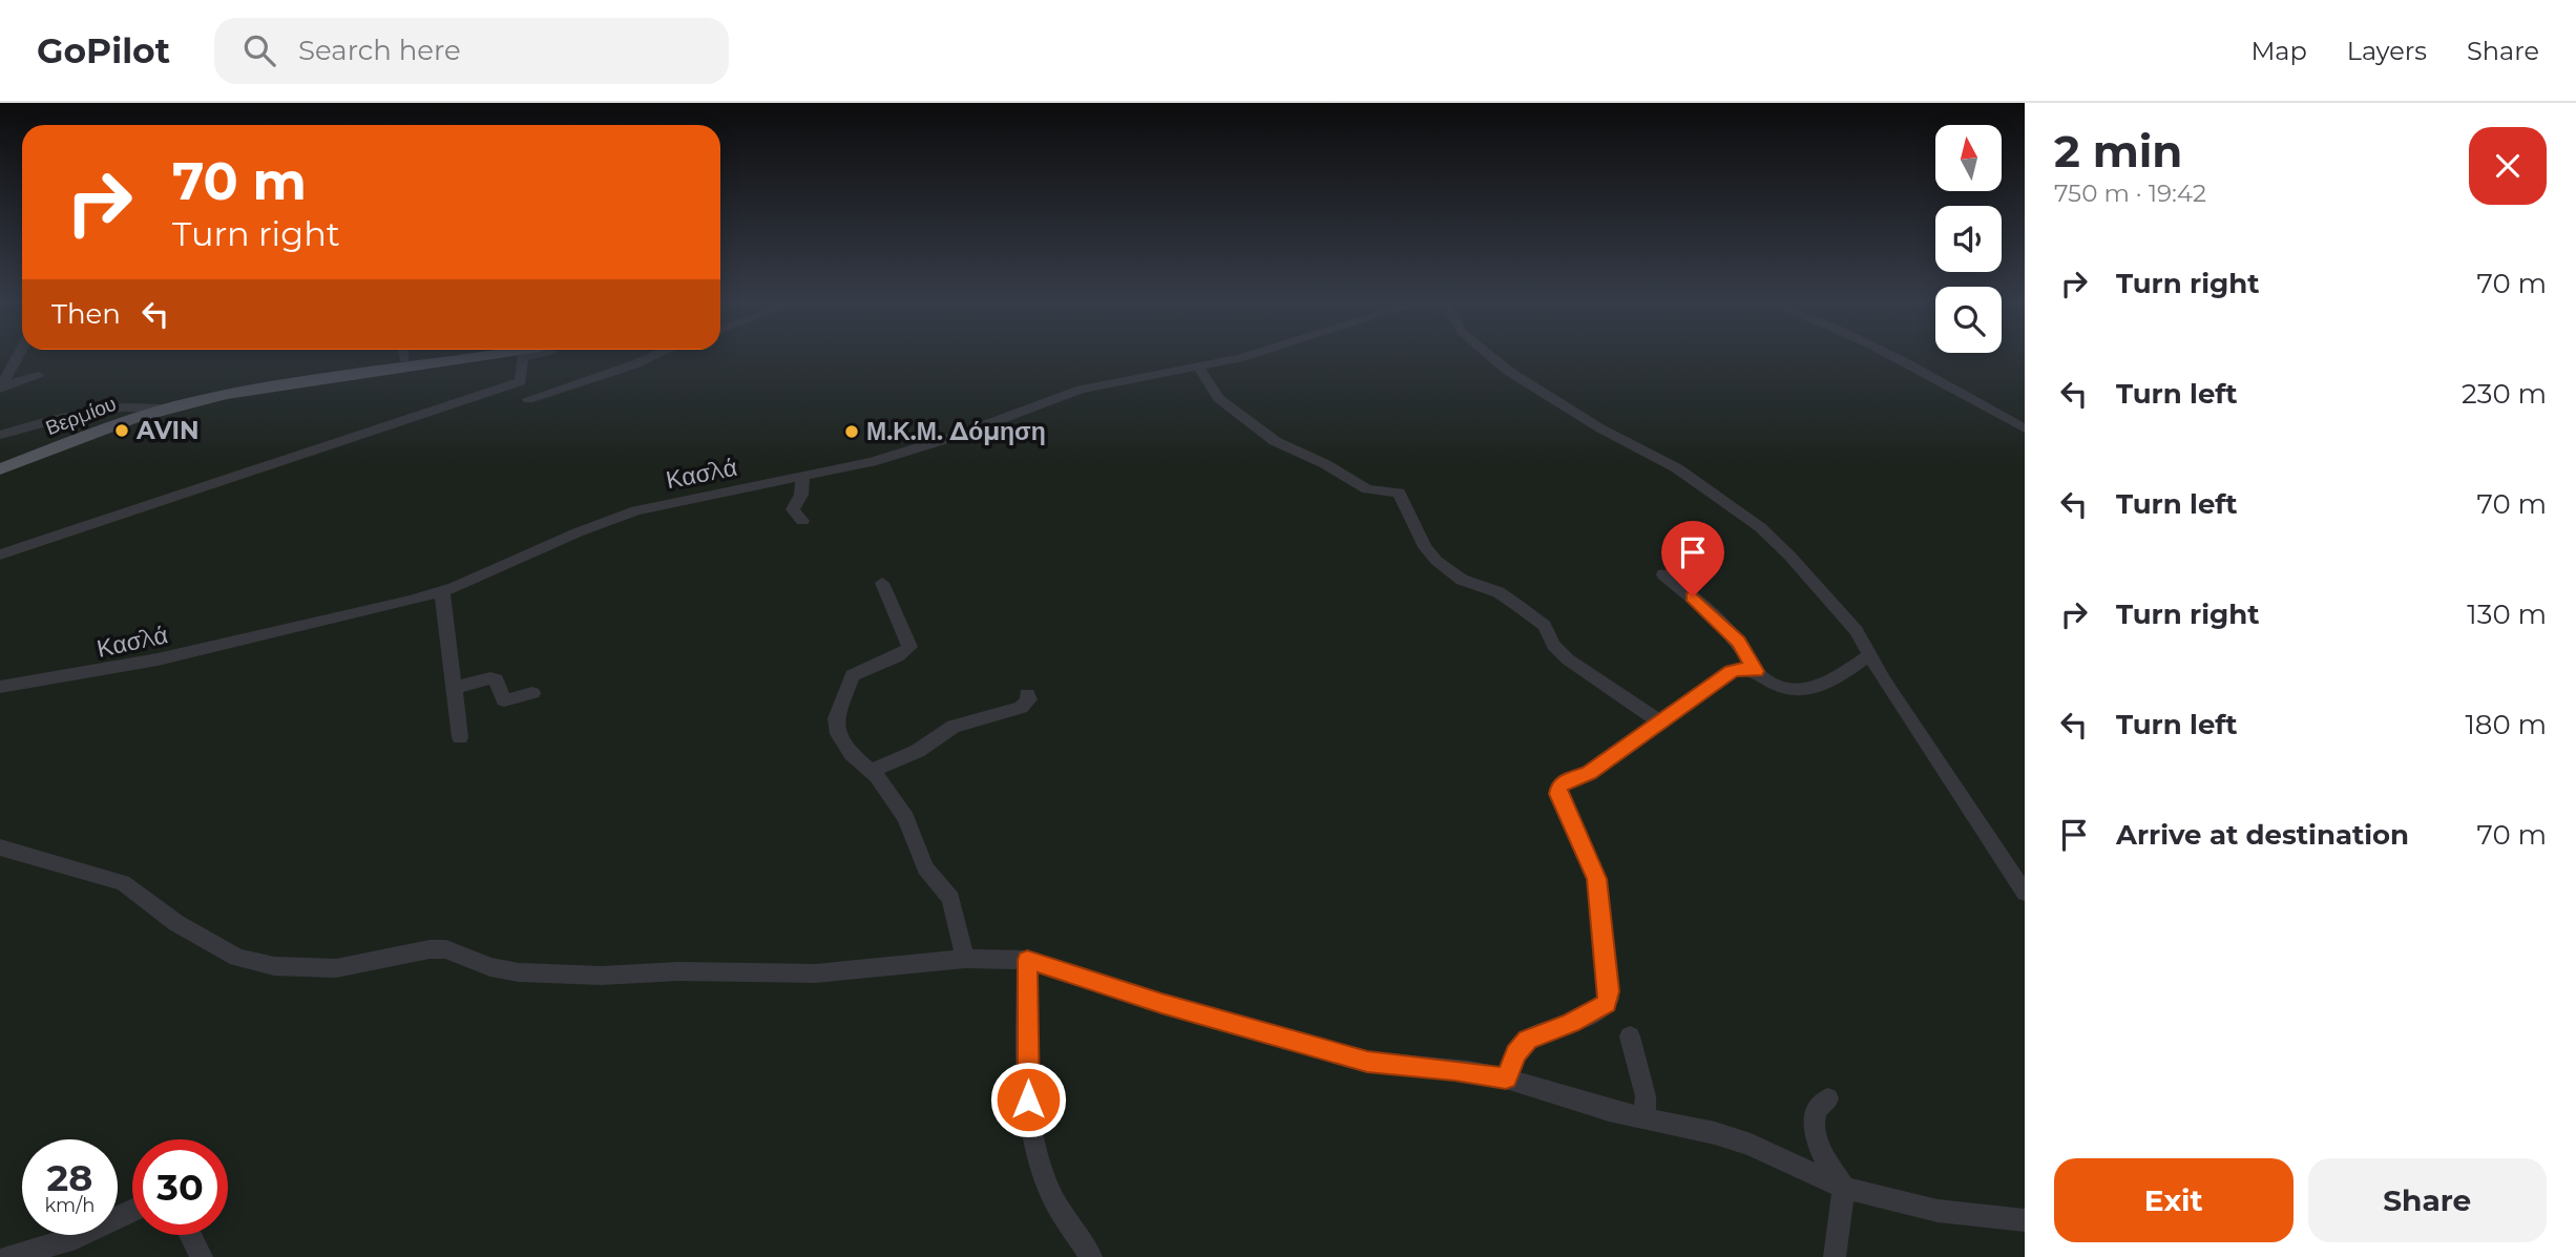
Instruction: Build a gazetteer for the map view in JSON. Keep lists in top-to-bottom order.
{
  "streets": {
    "main road": ["Βερμίου"],
    "street": ["Κασλά"]
  },
  "places": ["AVIN", "Μ.Κ.Μ. Δόμηση"],
  "north": "top",
  "page": {
    "header": "GoPilot",
    "search": "Search here",
    "nav": ["Map", "Layers", "Share"],
    "heading": ["2 min", "750 m · 19:42"],
    "turn": ["70 m", "Turn right"],
    "list": [
      {
        "name": "Turn right",
        "value": "70 m"
      },
      {
        "name": "Turn left",
        "value": "230 m"
      },
      {
        "name": "Turn left",
        "value": "70 m"
      },
      {
        "name": "Turn right",
        "value": "130 m"
      },
      {
        "name": "Turn left",
        "value": "180 m"
      },
      {
        "name": "Arrive at destination",
        "value": "70 m"
      }
    ],
    "then": "Then",
    "speed": "28 km/h",
    "limit": "30",
    "buttons": ["Exit", "Share"]
  }
}
